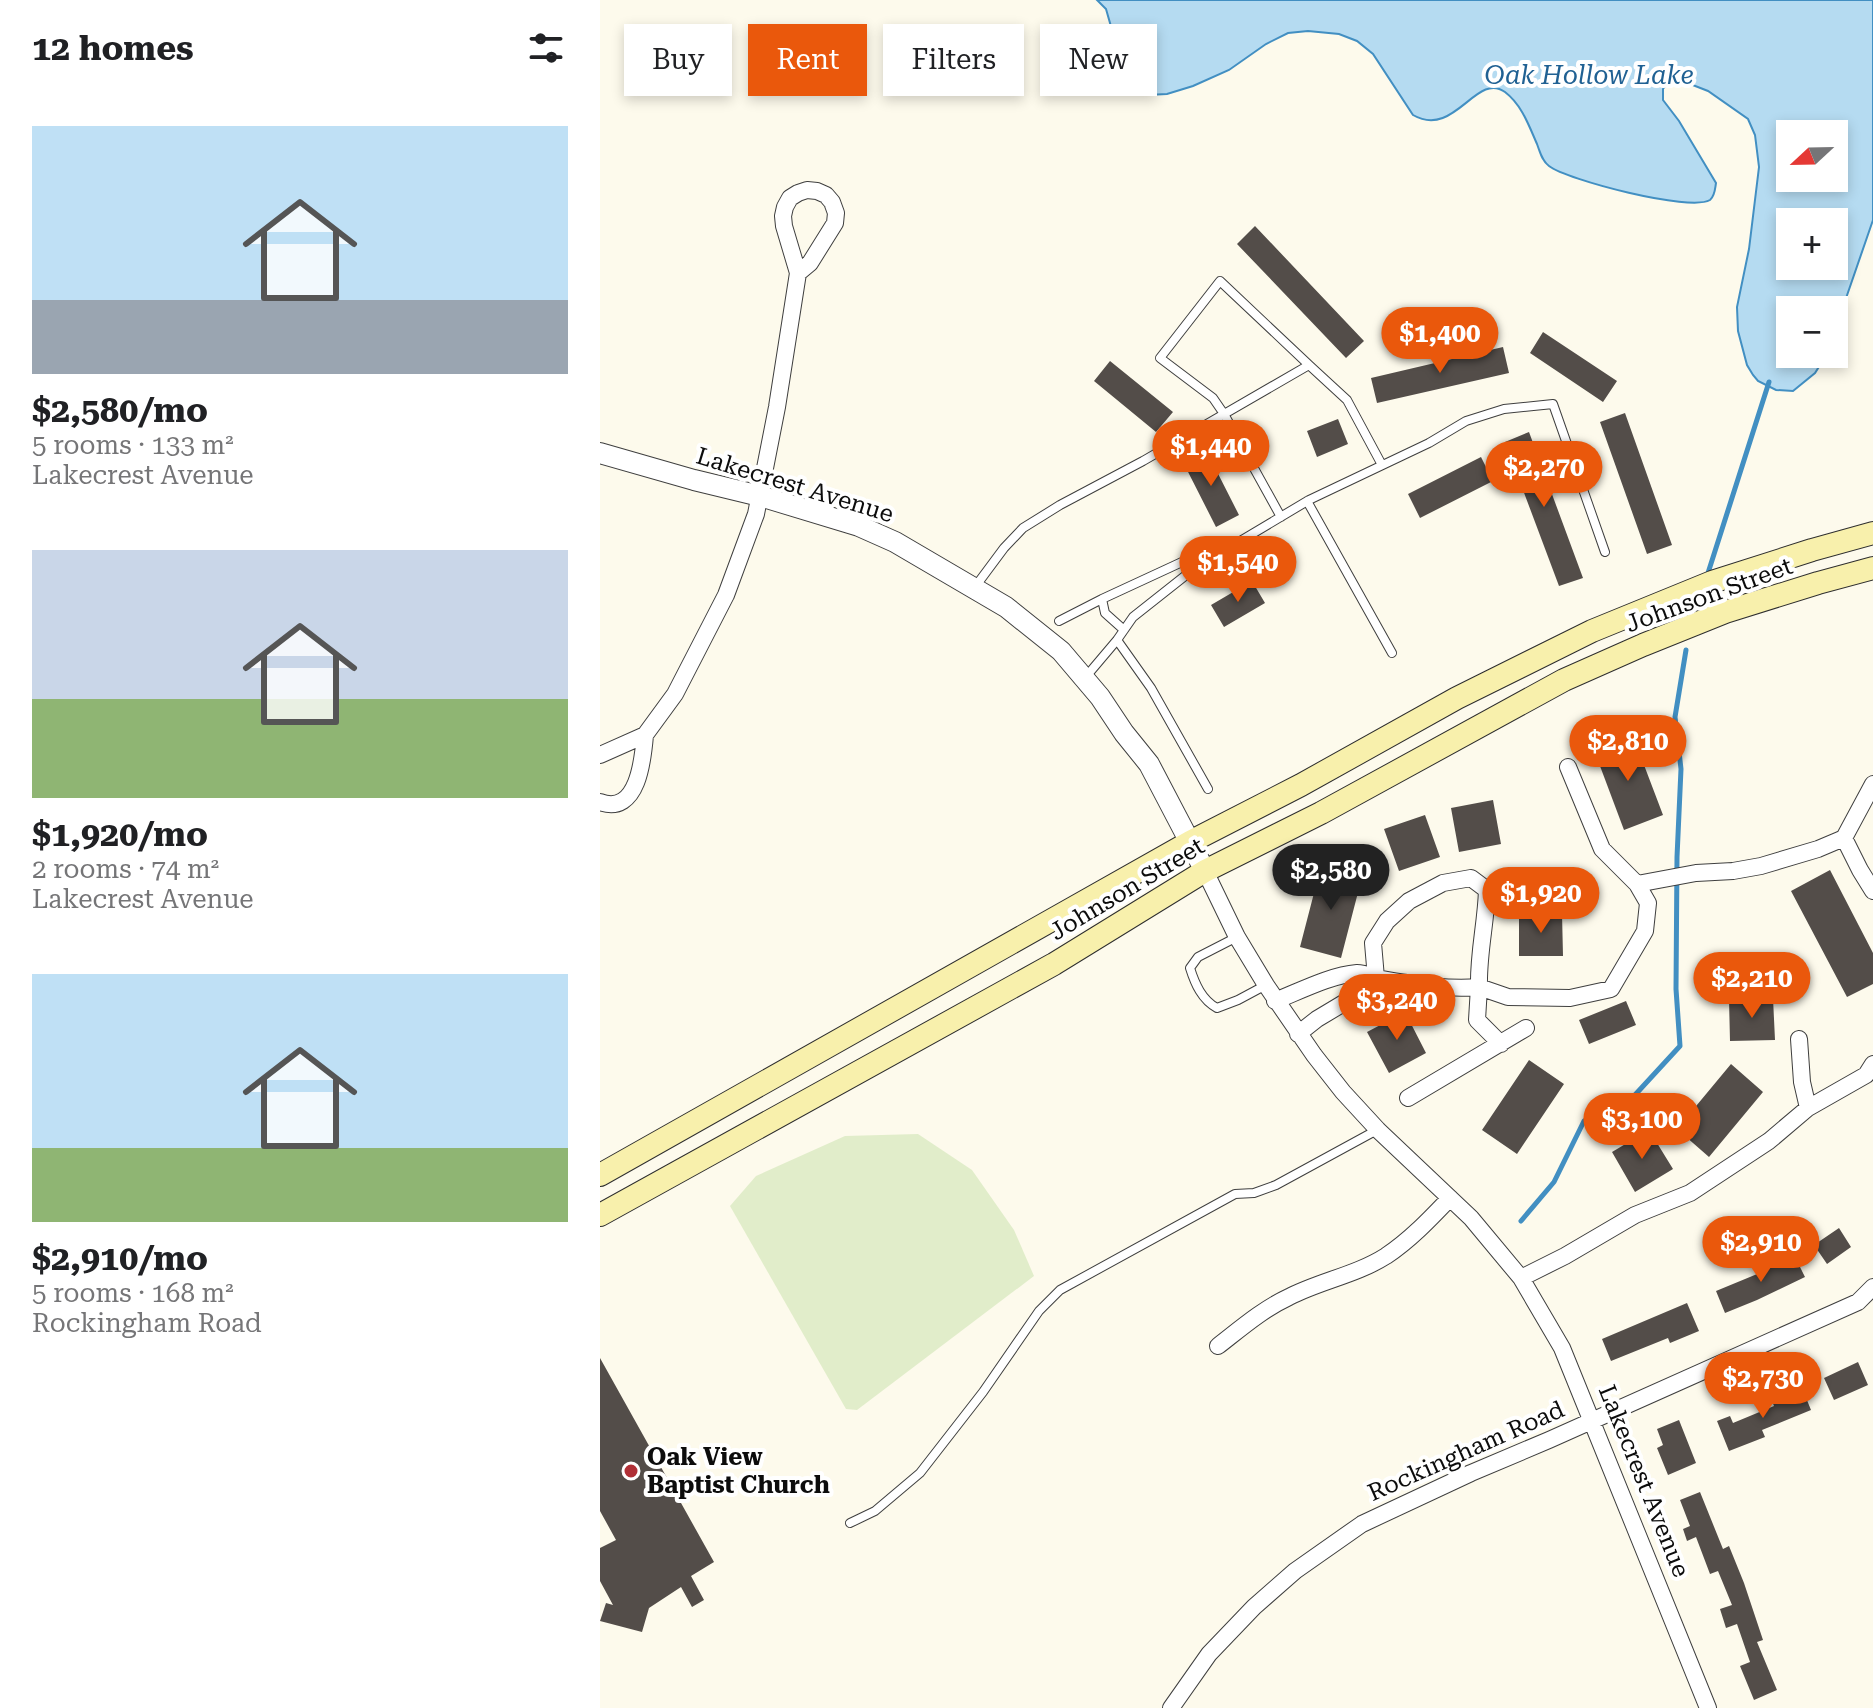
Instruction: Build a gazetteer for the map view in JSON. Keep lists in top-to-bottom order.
{
  "streets": {
    "main road": ["Johnson Street"],
    "street": ["Lakecrest Avenue", "Rockingham Road"]
  },
  "crossings": [
    ["Lakecrest Avenue", "Johnson Street"],
    ["Lakecrest Avenue", "Rockingham Road"]
  ],
  "water": ["Oak Hollow Lake"],
  "places": ["Oak View Baptist Church"],
  "north": "left",
  "page": {
    "heading": "12 homes",
    "chip": [
      "Buy",
      "Rent",
      "Filters",
      "New"
    ],
    "list": [
      {
        "name": "$2,580/mo",
        "note": "5 rooms · 133 m² · Lakecrest Avenue"
      },
      {
        "name": "$1,920/mo",
        "note": "2 rooms · 74 m² · Lakecrest Avenue"
      },
      {
        "name": "$2,910/mo",
        "note": "5 rooms · 168 m² · Rockingham Road"
      }
    ],
    "map_buttons": ["+", "−"],
    "price": [
      "$1,400",
      "$1,440",
      "$2,270",
      "$1,540",
      "$2,810",
      "$2,580",
      "$1,920",
      "$2,210",
      "$3,240",
      "$3,100",
      "$2,910",
      "$2,730"
    ]
  }
}
